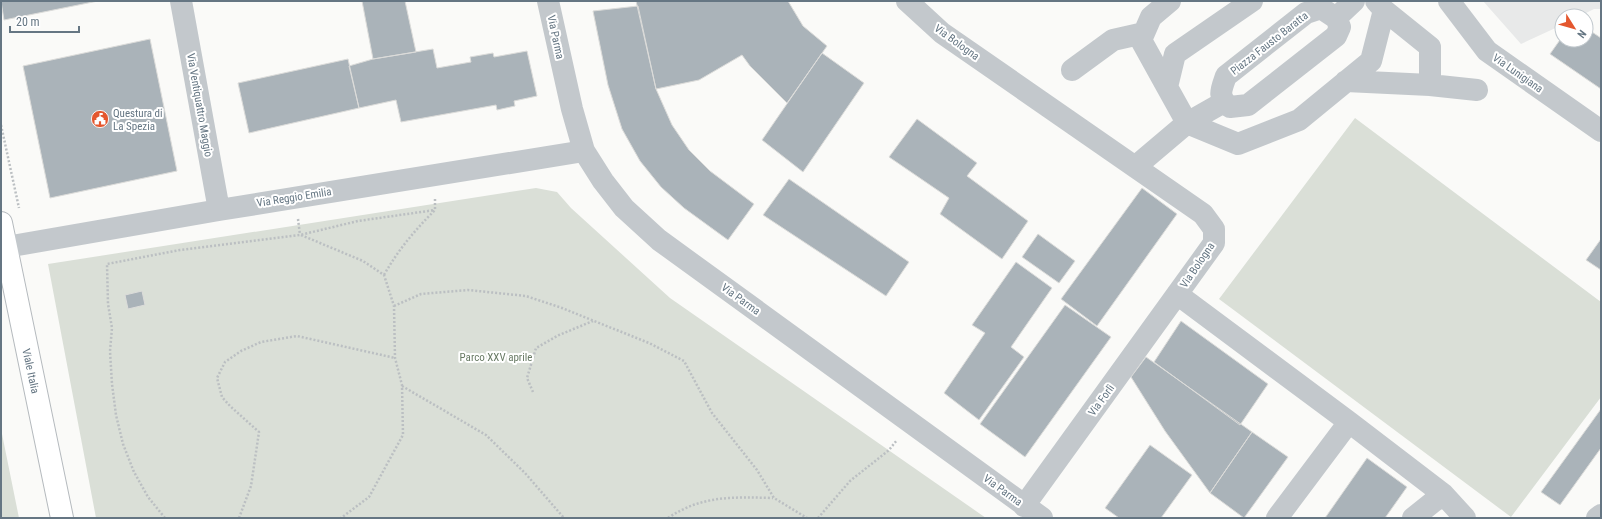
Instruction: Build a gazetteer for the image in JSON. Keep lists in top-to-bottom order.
{
  "streets": {
    "main road": ["Viale Italia"],
    "street": [
      "Via Parma",
      "Via Bologna",
      "Piazza Fausto Baratta",
      "Via Lunigiana",
      "Via Ventiquattro Maggio",
      "Via Reggio Emilia",
      "Via Forlì"
    ]
  },
  "crossings": [
    ["Via Parma", "Via Reggio Emilia"],
    ["Via Parma", "Via Forlì"],
    ["Via Bologna", "Via Forlì"],
    ["Via Ventiquattro Maggio", "Via Reggio Emilia"],
    ["Via Reggio Emilia", "Viale Italia"]
  ],
  "parks": ["Parco XXV aprile"],
  "places": {
    "public building": ["Questura di La Spezia"]
  },
  "scale_bar": "20 m",
  "north": "bottom right"
}
